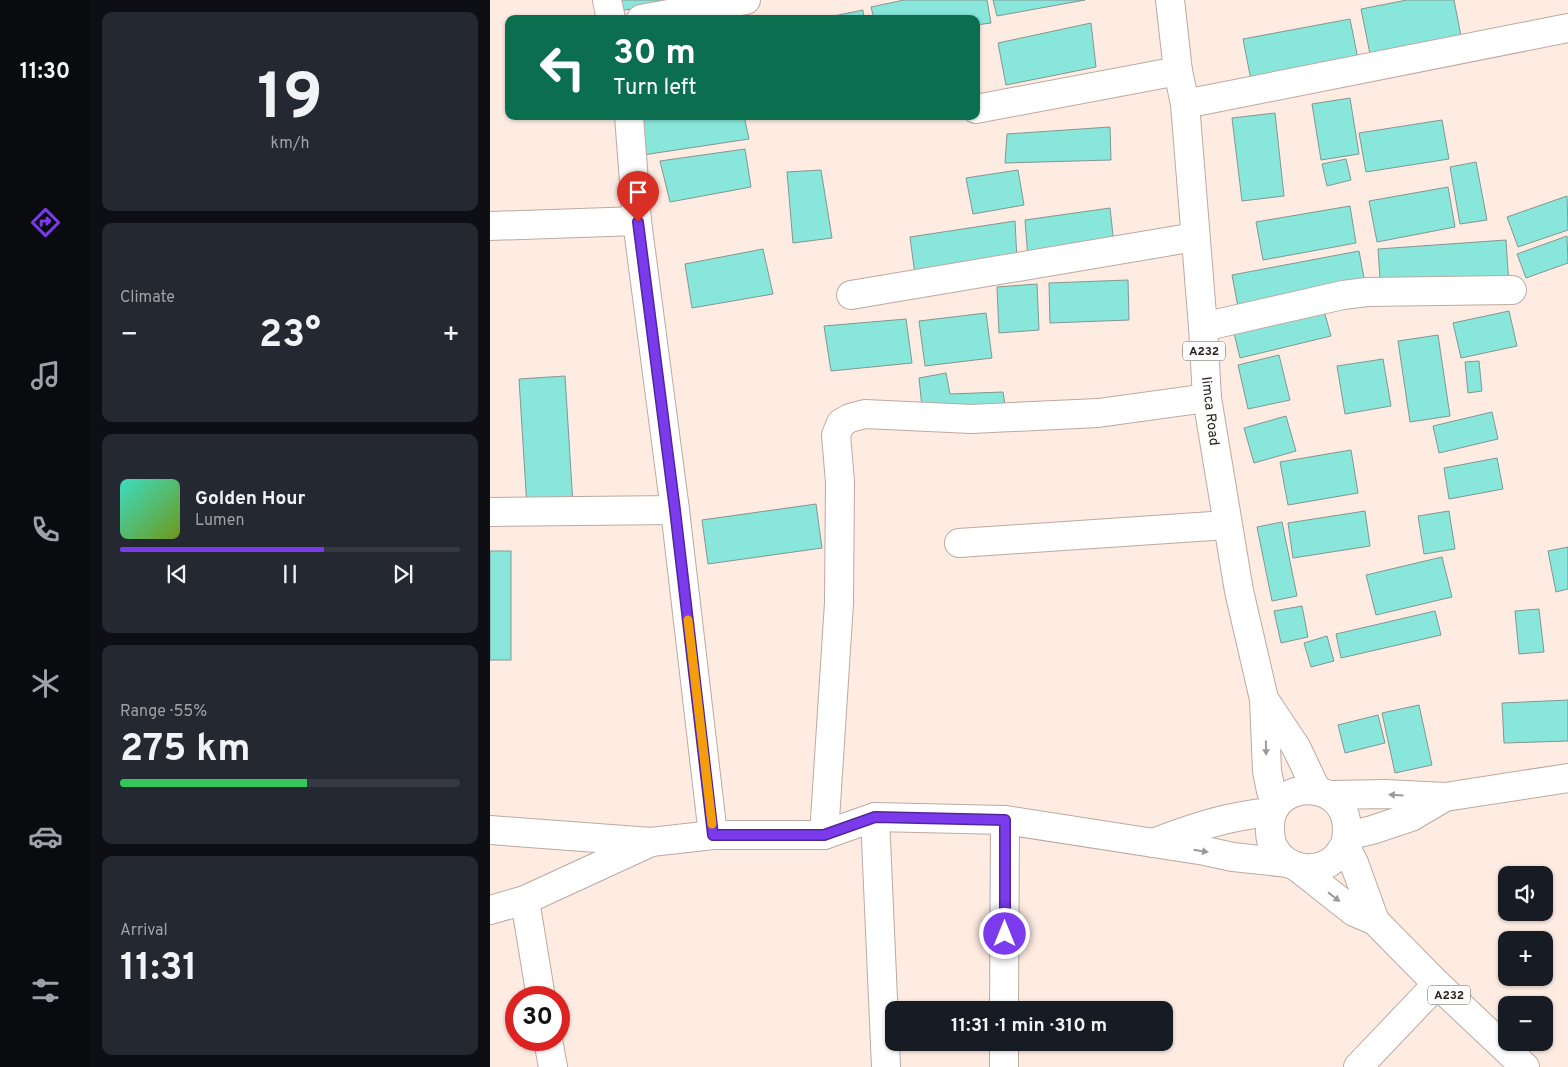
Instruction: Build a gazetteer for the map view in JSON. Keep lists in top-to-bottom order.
{
  "streets": {
    "street": ["A232", "limca Road"]
  },
  "crossings": [
    ["A232", "limca Road"]
  ],
  "page": {
    "tabs": "11:30",
    "tile": [
      ["19", "km/h"],
      "Climate",
      ["Range · 55%", "275 km"],
      ["Arrival", "11:31"]
    ],
    "turn": ["30 m", "Turn left"],
    "heat": ["−", "23°", "+"],
    "song": ["Golden Hour", "Lumen"],
    "map_buttons": ["+", "−"],
    "limit": "30",
    "trip": "11:31 · 1 min · 310 m"
  }
}
